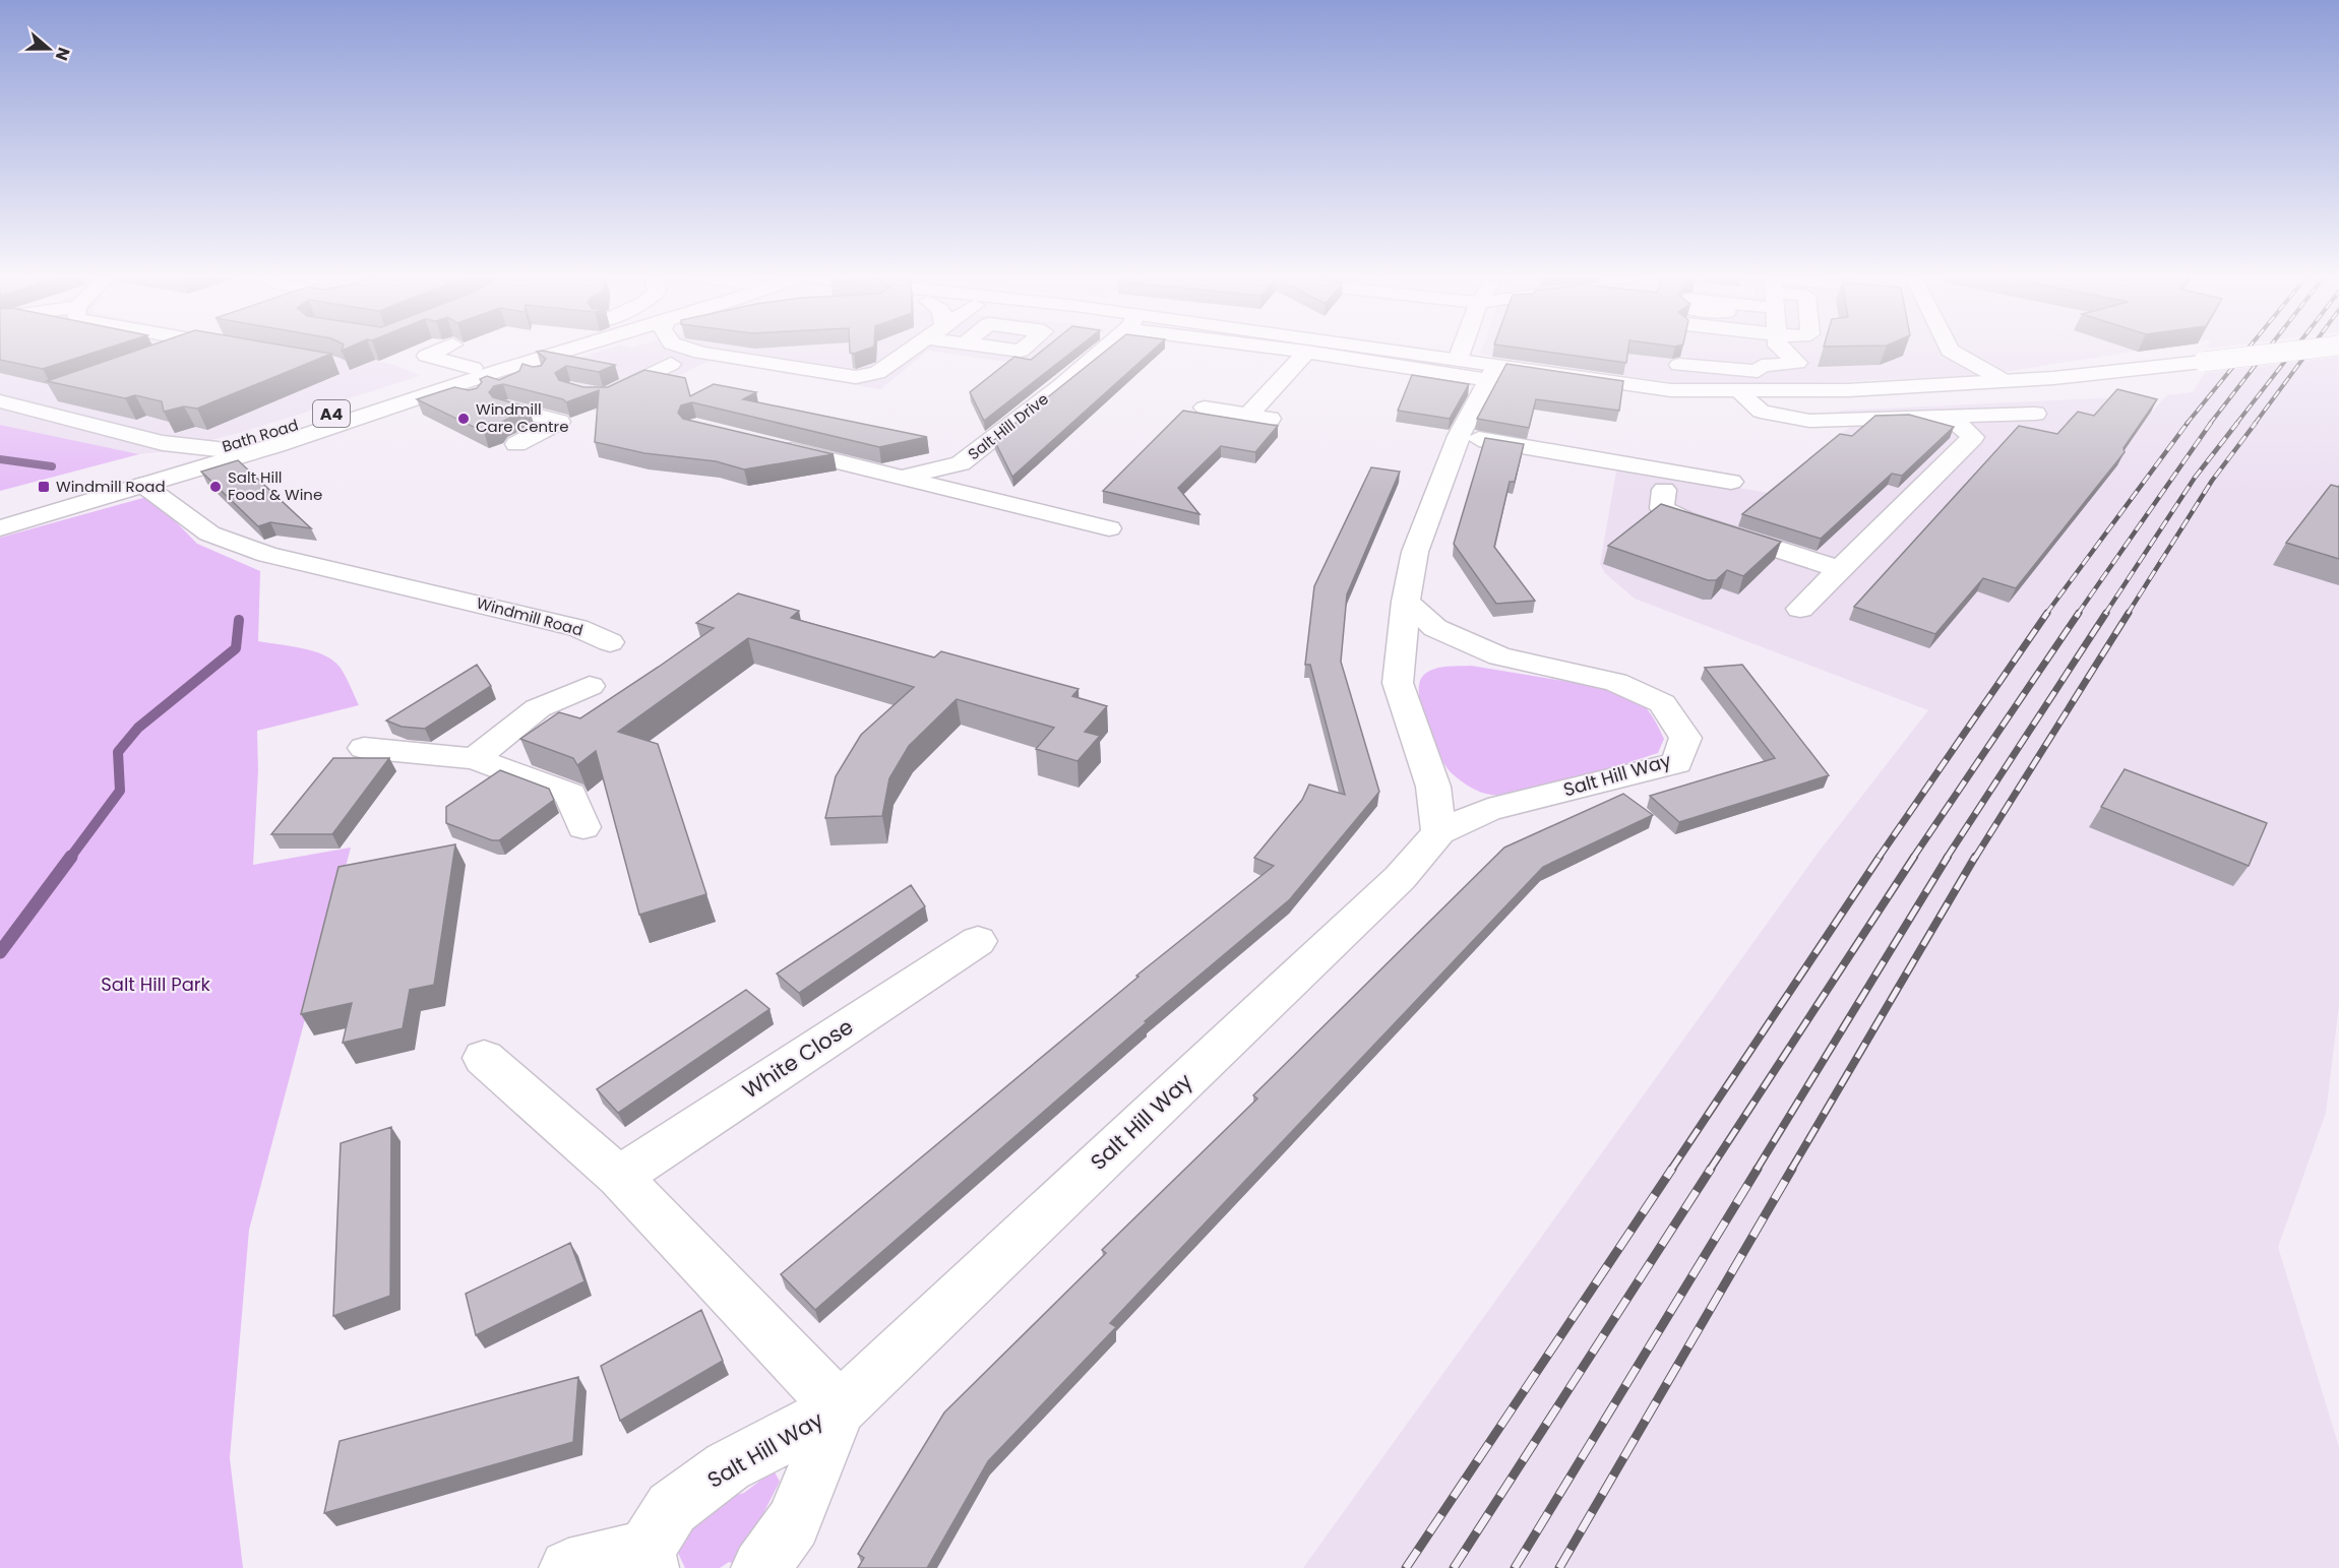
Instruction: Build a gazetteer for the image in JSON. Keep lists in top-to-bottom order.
{
  "streets": {
    "street": [
      "A4",
      "Salt Hill Drive",
      "Bath Road",
      "Windmill Road",
      "Salt Hill Way",
      "White Close"
    ]
  },
  "crossings": [
    ["Bath Road", "Windmill Road"]
  ],
  "parks": ["Salt Hill Park"],
  "places": {
    "other": ["Windmill Care Centre", "Salt Hill Food & Wine"],
    "transit": ["Windmill Road"]
  },
  "north": "right"
}
